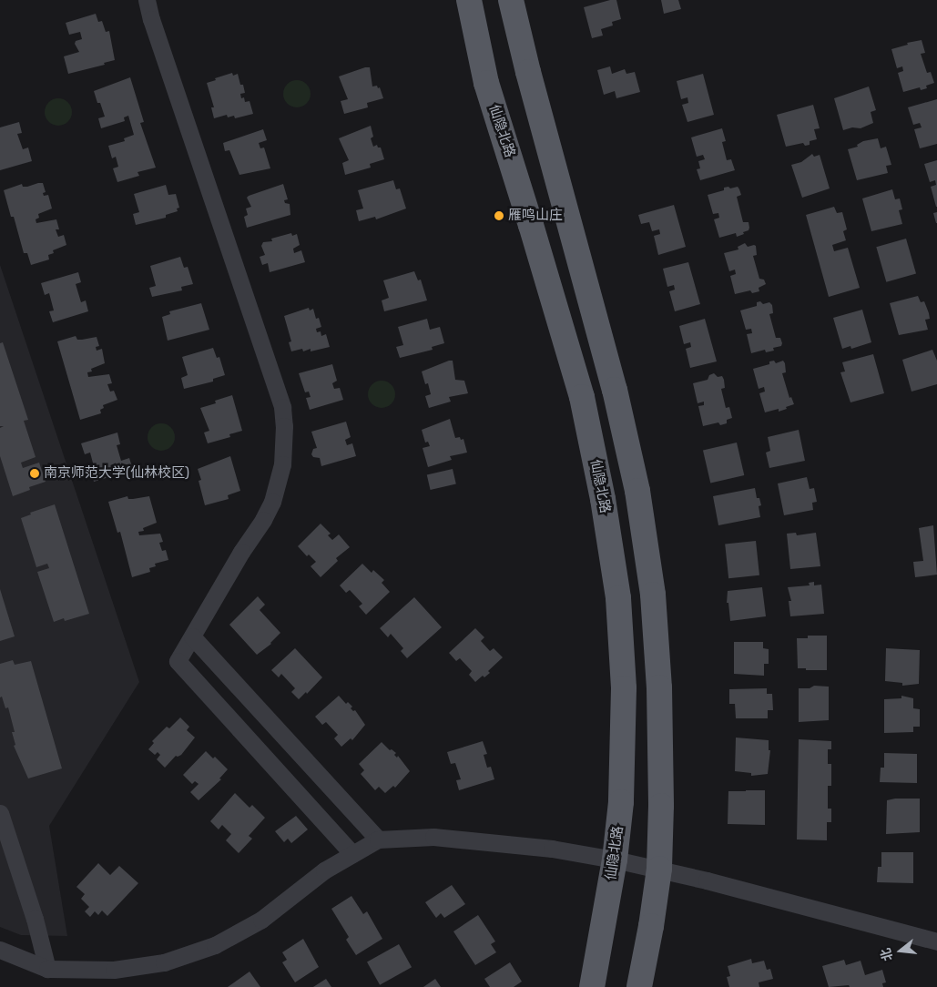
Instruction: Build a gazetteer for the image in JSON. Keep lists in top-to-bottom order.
{
  "streets": {
    "main road": ["仙隐北路"]
  },
  "places": ["雁鸣山庄", "南京师范大学(仙林校区)"],
  "north": "left"
}
